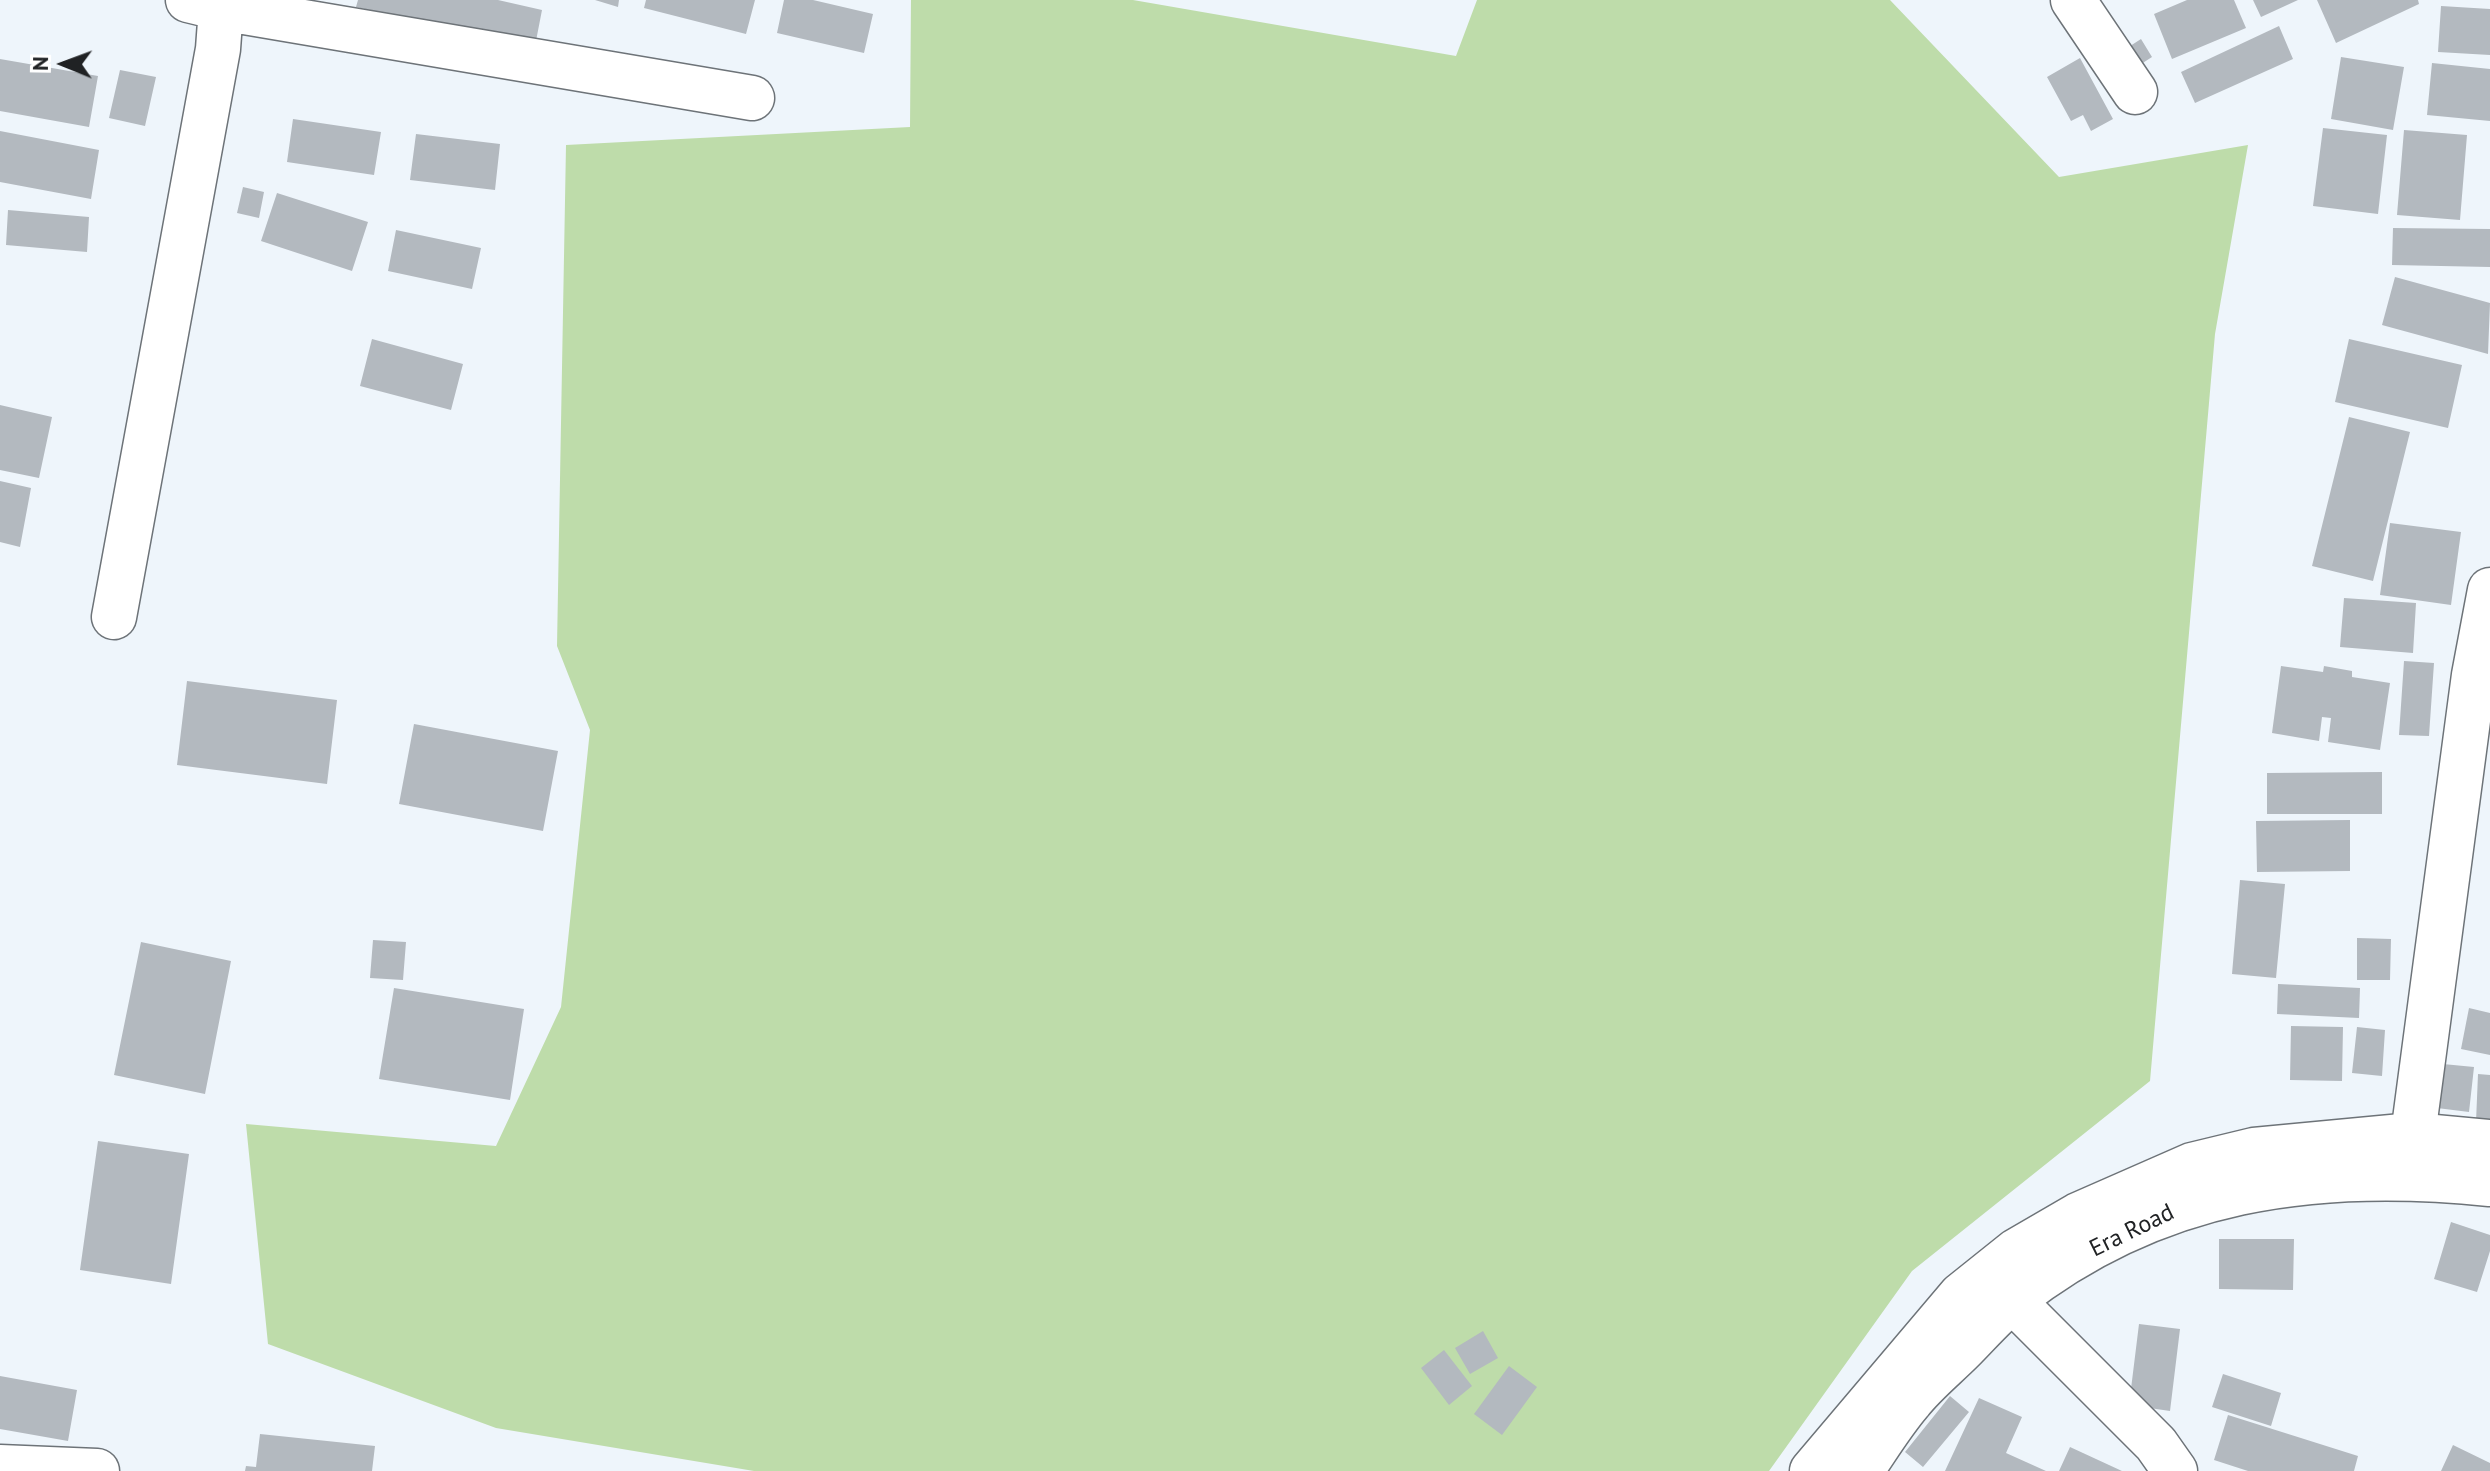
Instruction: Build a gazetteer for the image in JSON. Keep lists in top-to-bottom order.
{
  "streets": {
    "street": ["Era Road"]
  },
  "north": "left"
}
